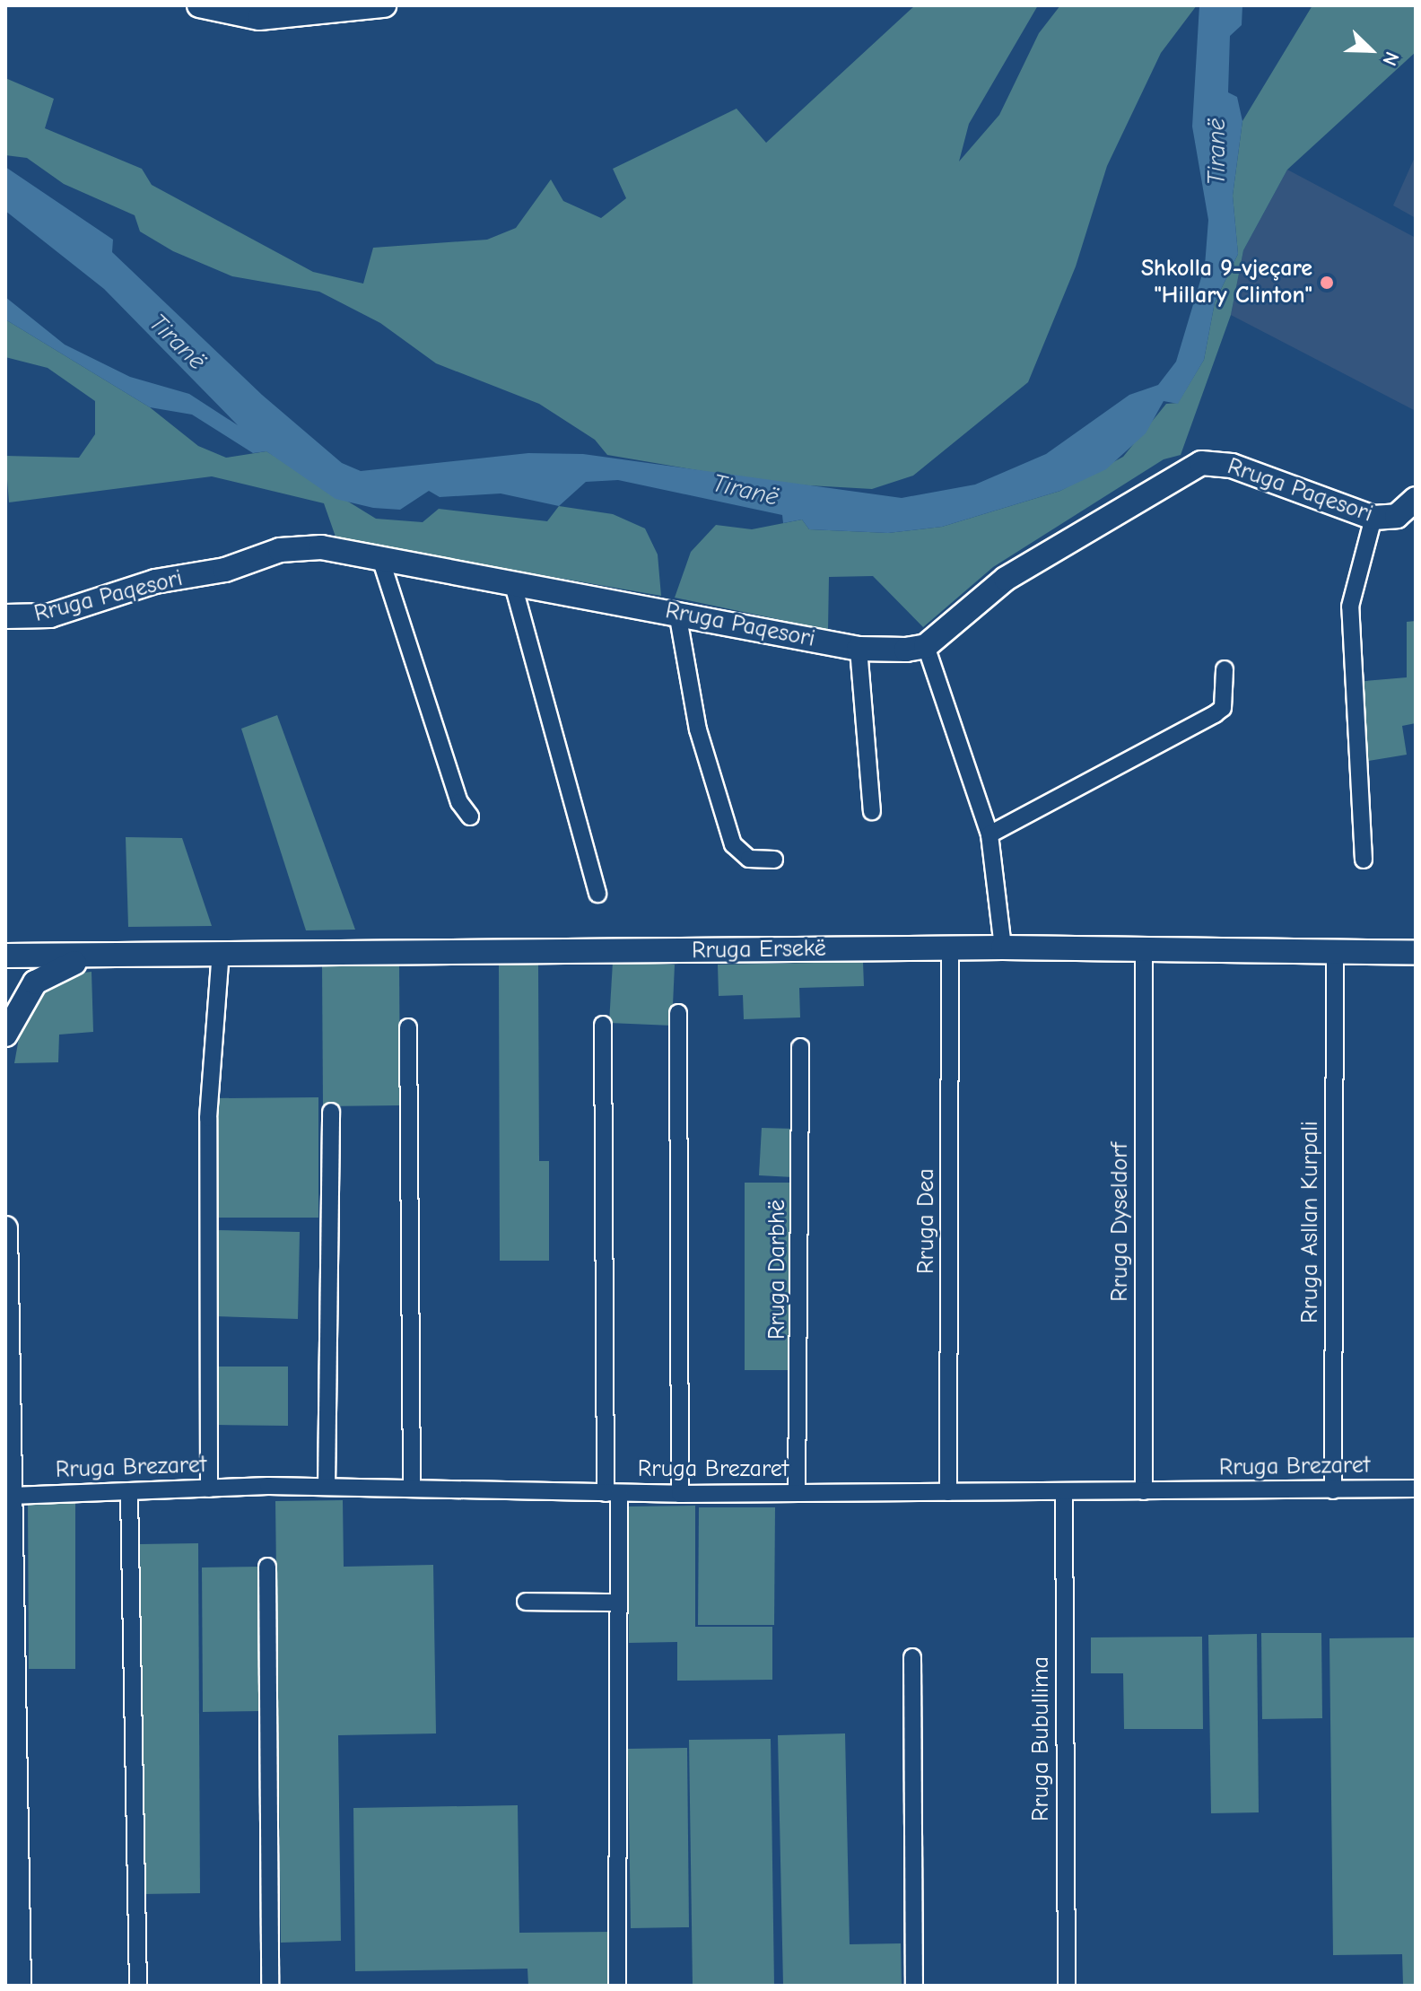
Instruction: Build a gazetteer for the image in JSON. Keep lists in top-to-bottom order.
{
  "streets": {
    "street": [
      "Rruga Paqesori",
      "Rruga Ersekë",
      "Rruga Dea",
      "Rruga Dyseldorf",
      "Rruga Asllan Kurpali",
      "Rruga Darbhë",
      "Rruga Brezaret",
      "Rruga Bubullima"
    ]
  },
  "crossings": [
    ["Rruga Ersekë", "Rruga Dea"],
    ["Rruga Ersekë", "Rruga Dyseldorf"],
    ["Rruga Ersekë", "Rruga Asllan Kurpali"],
    ["Rruga Dea", "Rruga Brezaret"],
    ["Rruga Dyseldorf", "Rruga Brezaret"],
    ["Rruga Asllan Kurpali", "Rruga Brezaret"],
    ["Rruga Darbhë", "Rruga Brezaret"],
    ["Rruga Brezaret", "Rruga Bubullima"]
  ],
  "water": ["Tiranë"],
  "places": ["Shkolla 9-vjeçare \"Hillary Clinton\""],
  "north": "bottom right"
}
